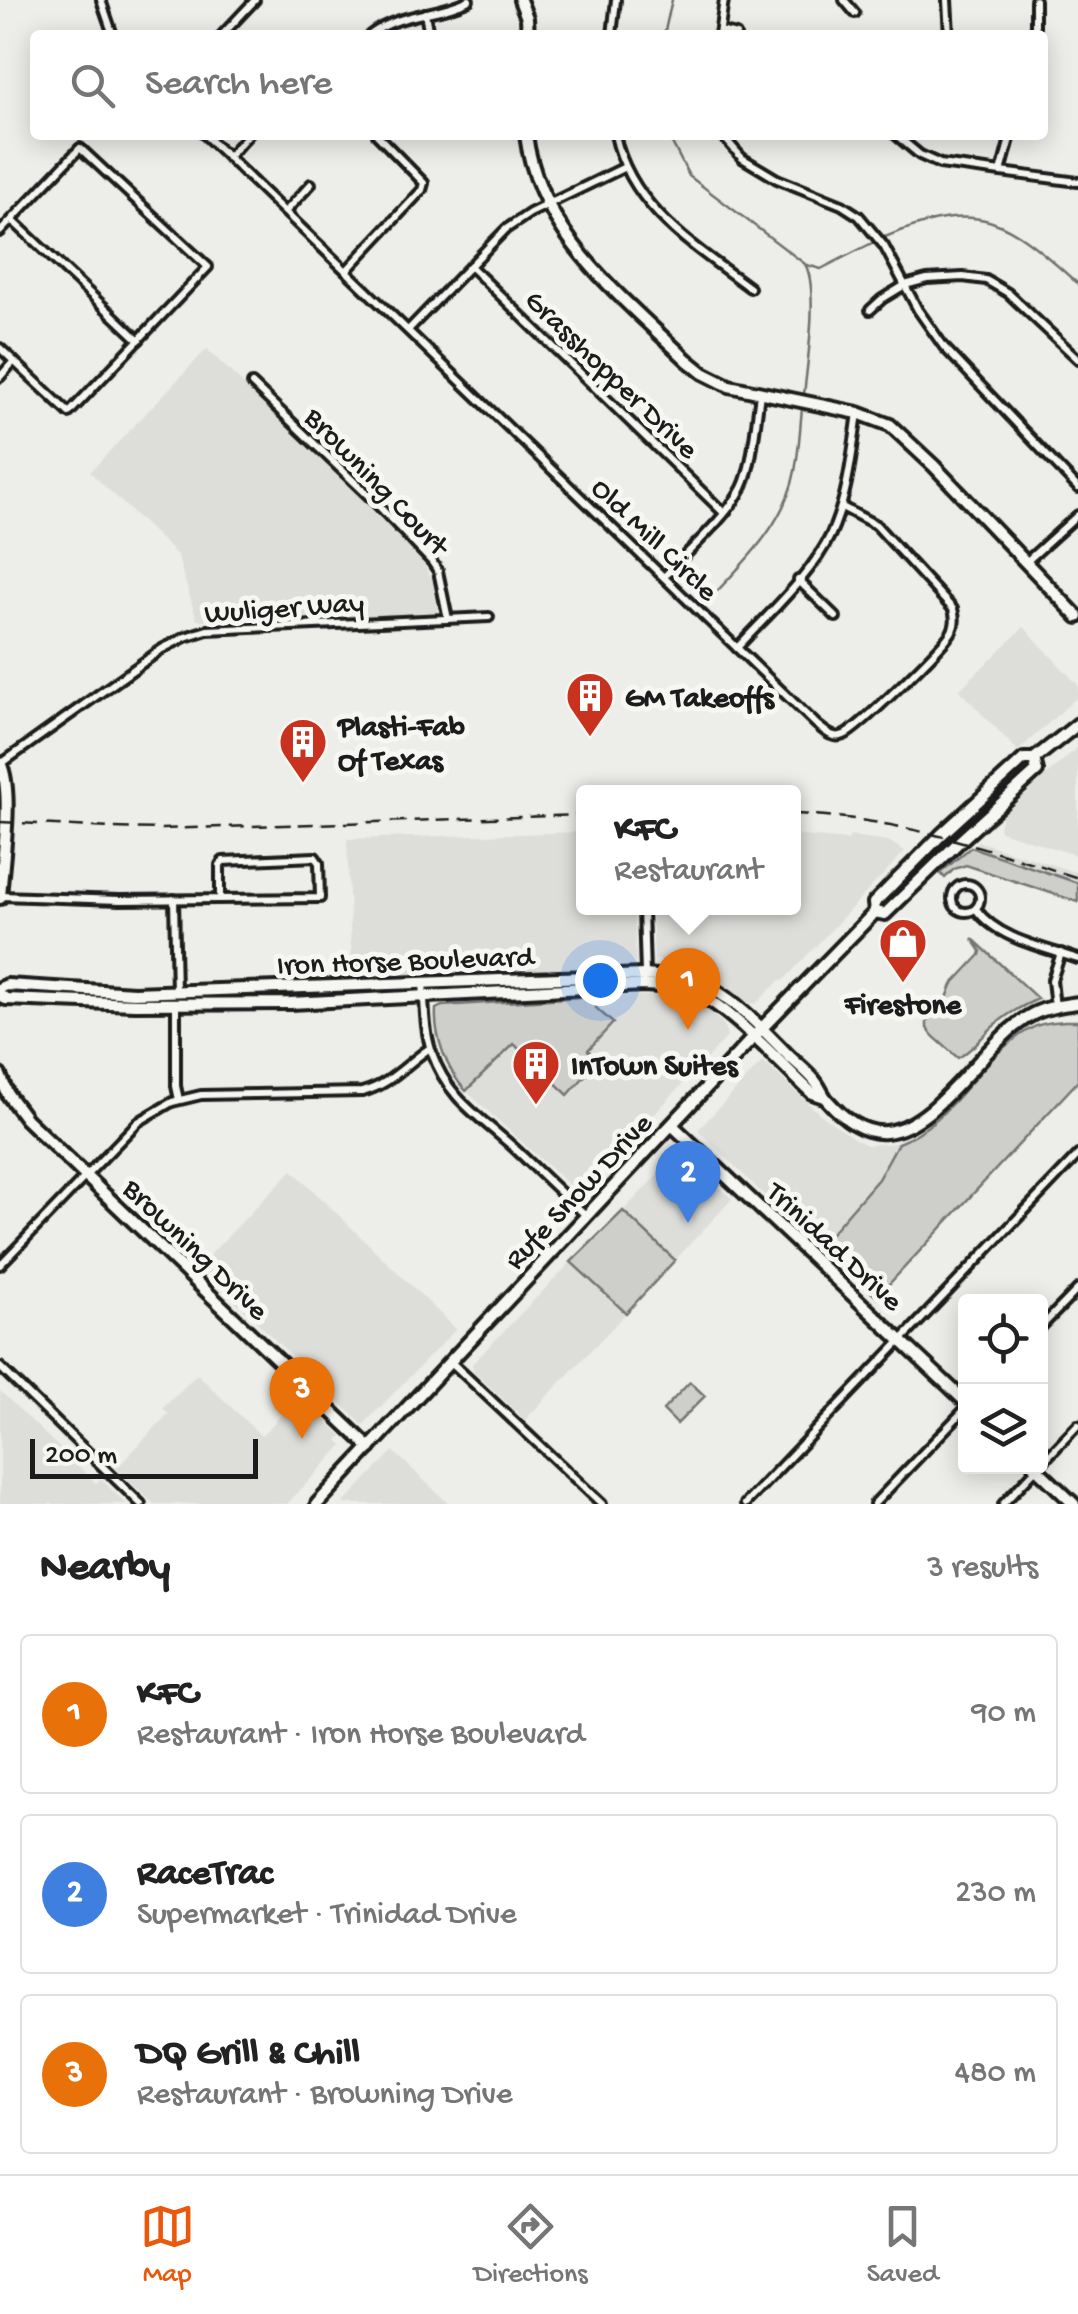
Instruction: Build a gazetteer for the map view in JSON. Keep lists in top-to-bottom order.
{
  "streets": {
    "street": [
      "Grasshopper Drive",
      "Browning Court",
      "Old Mill Circle",
      "Wuliger Way",
      "Iron Horse Boulevard",
      "Rufe Snow Drive",
      "Trinidad Drive",
      "Browning Drive"
    ]
  },
  "crossings": [
    ["Browning Court", "Wuliger Way"],
    ["Iron Horse Boulevard", "Rufe Snow Drive"],
    ["Rufe Snow Drive", "Trinidad Drive"],
    ["Rufe Snow Drive", "Browning Drive"]
  ],
  "places": {
    "building": ["GM Takeoffs", "Plasti-Fab Of Texas", "InTown Suites"],
    "shop": ["Firestone"]
  },
  "scale_bar": "200 m",
  "page": {
    "search": "Search here",
    "popup": ["KFC", "Restaurant"],
    "pins": ["1", "2", "3"],
    "scale": "200 m",
    "heading": ["Nearby", "3 results"],
    "list": [
      {
        "mark": "1",
        "name": "KFC",
        "note": "Restaurant · Iron Horse Boulevard",
        "value": "90 m"
      },
      {
        "mark": "2",
        "name": "RaceTrac",
        "note": "Supermarket · Trinidad Drive",
        "value": "230 m"
      },
      {
        "mark": "3",
        "name": "DQ Grill & Chill",
        "note": "Restaurant · Browning Drive",
        "value": "480 m"
      }
    ],
    "nav": ["Map", "Directions", "Saved"]
  }
}
